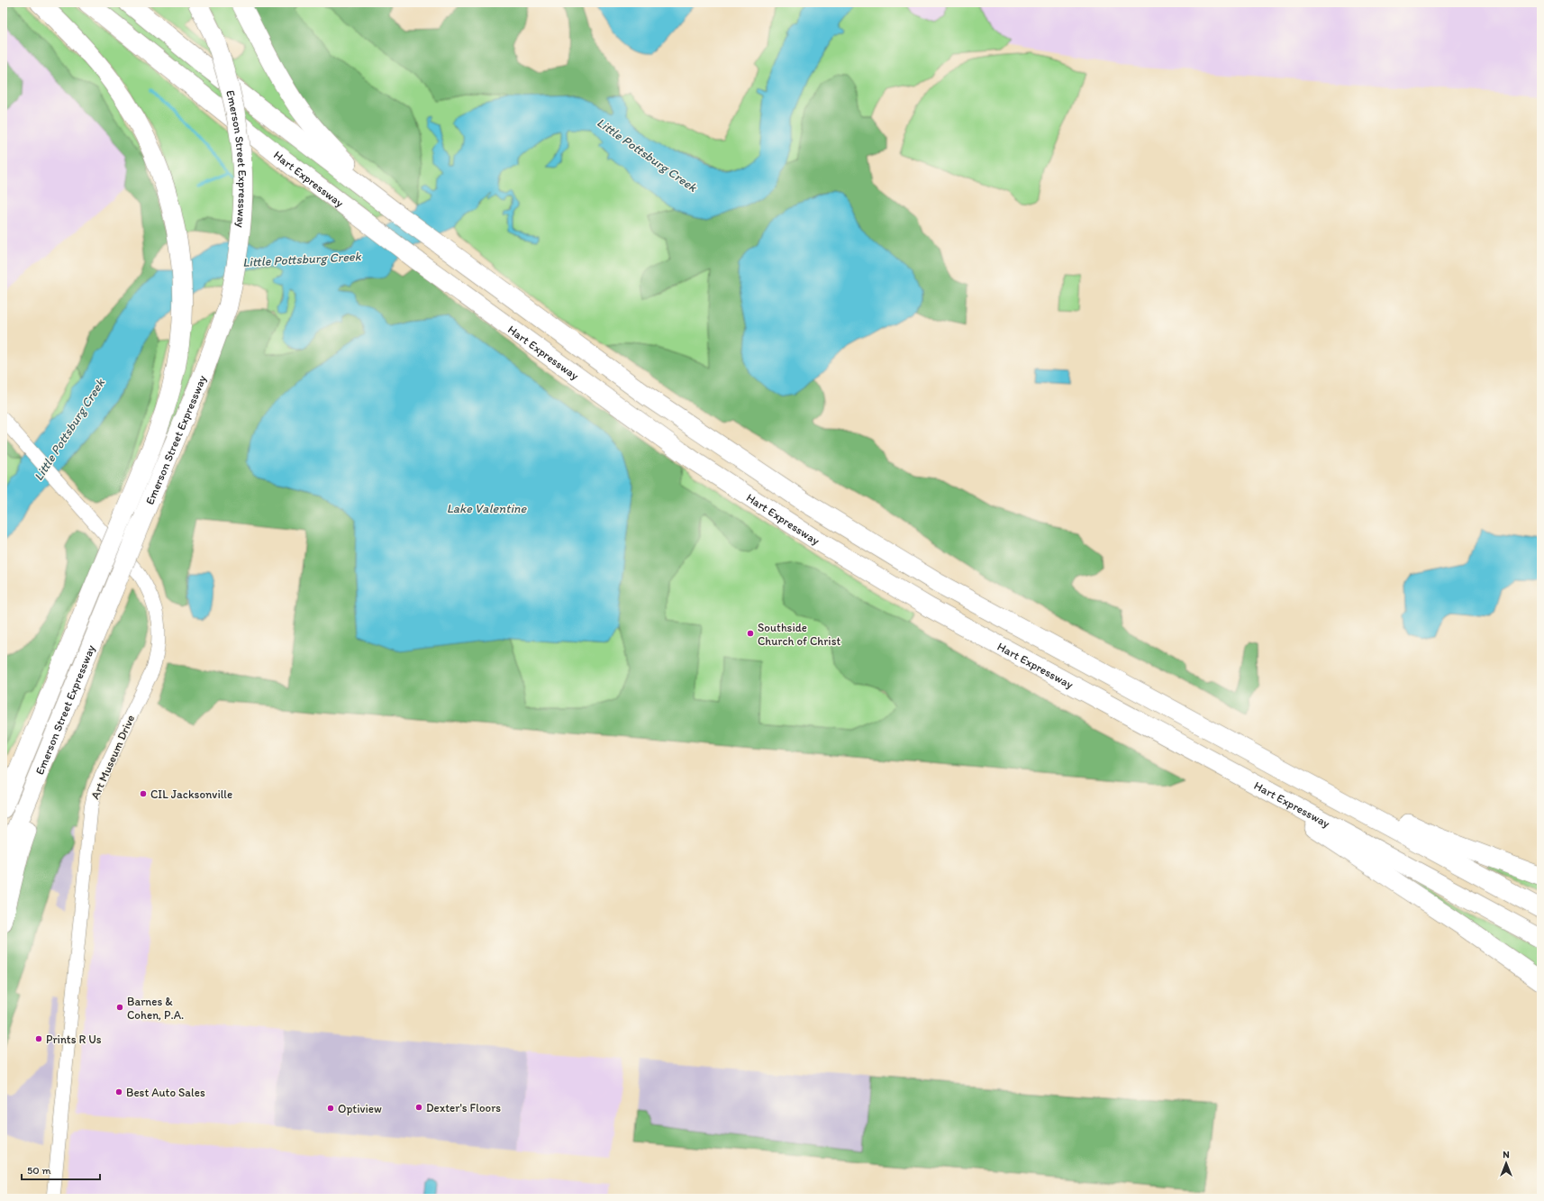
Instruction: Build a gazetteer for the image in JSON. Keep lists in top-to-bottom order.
{
  "streets": {
    "highway": ["Emerson Street Expressway", "Hart Expressway"],
    "street": ["Art Museum Drive"]
  },
  "water": ["Little Pottsburg Creek", "Lake Valentine"],
  "places": [
    "Southside Church of Christ",
    "CIL Jacksonville",
    "Barnes & Cohen, P.A.",
    "Prints R Us",
    "Best Auto Sales",
    "Dexter's Floors",
    "Optiview"
  ],
  "scale_bar": "50 m",
  "north": "top"
}
